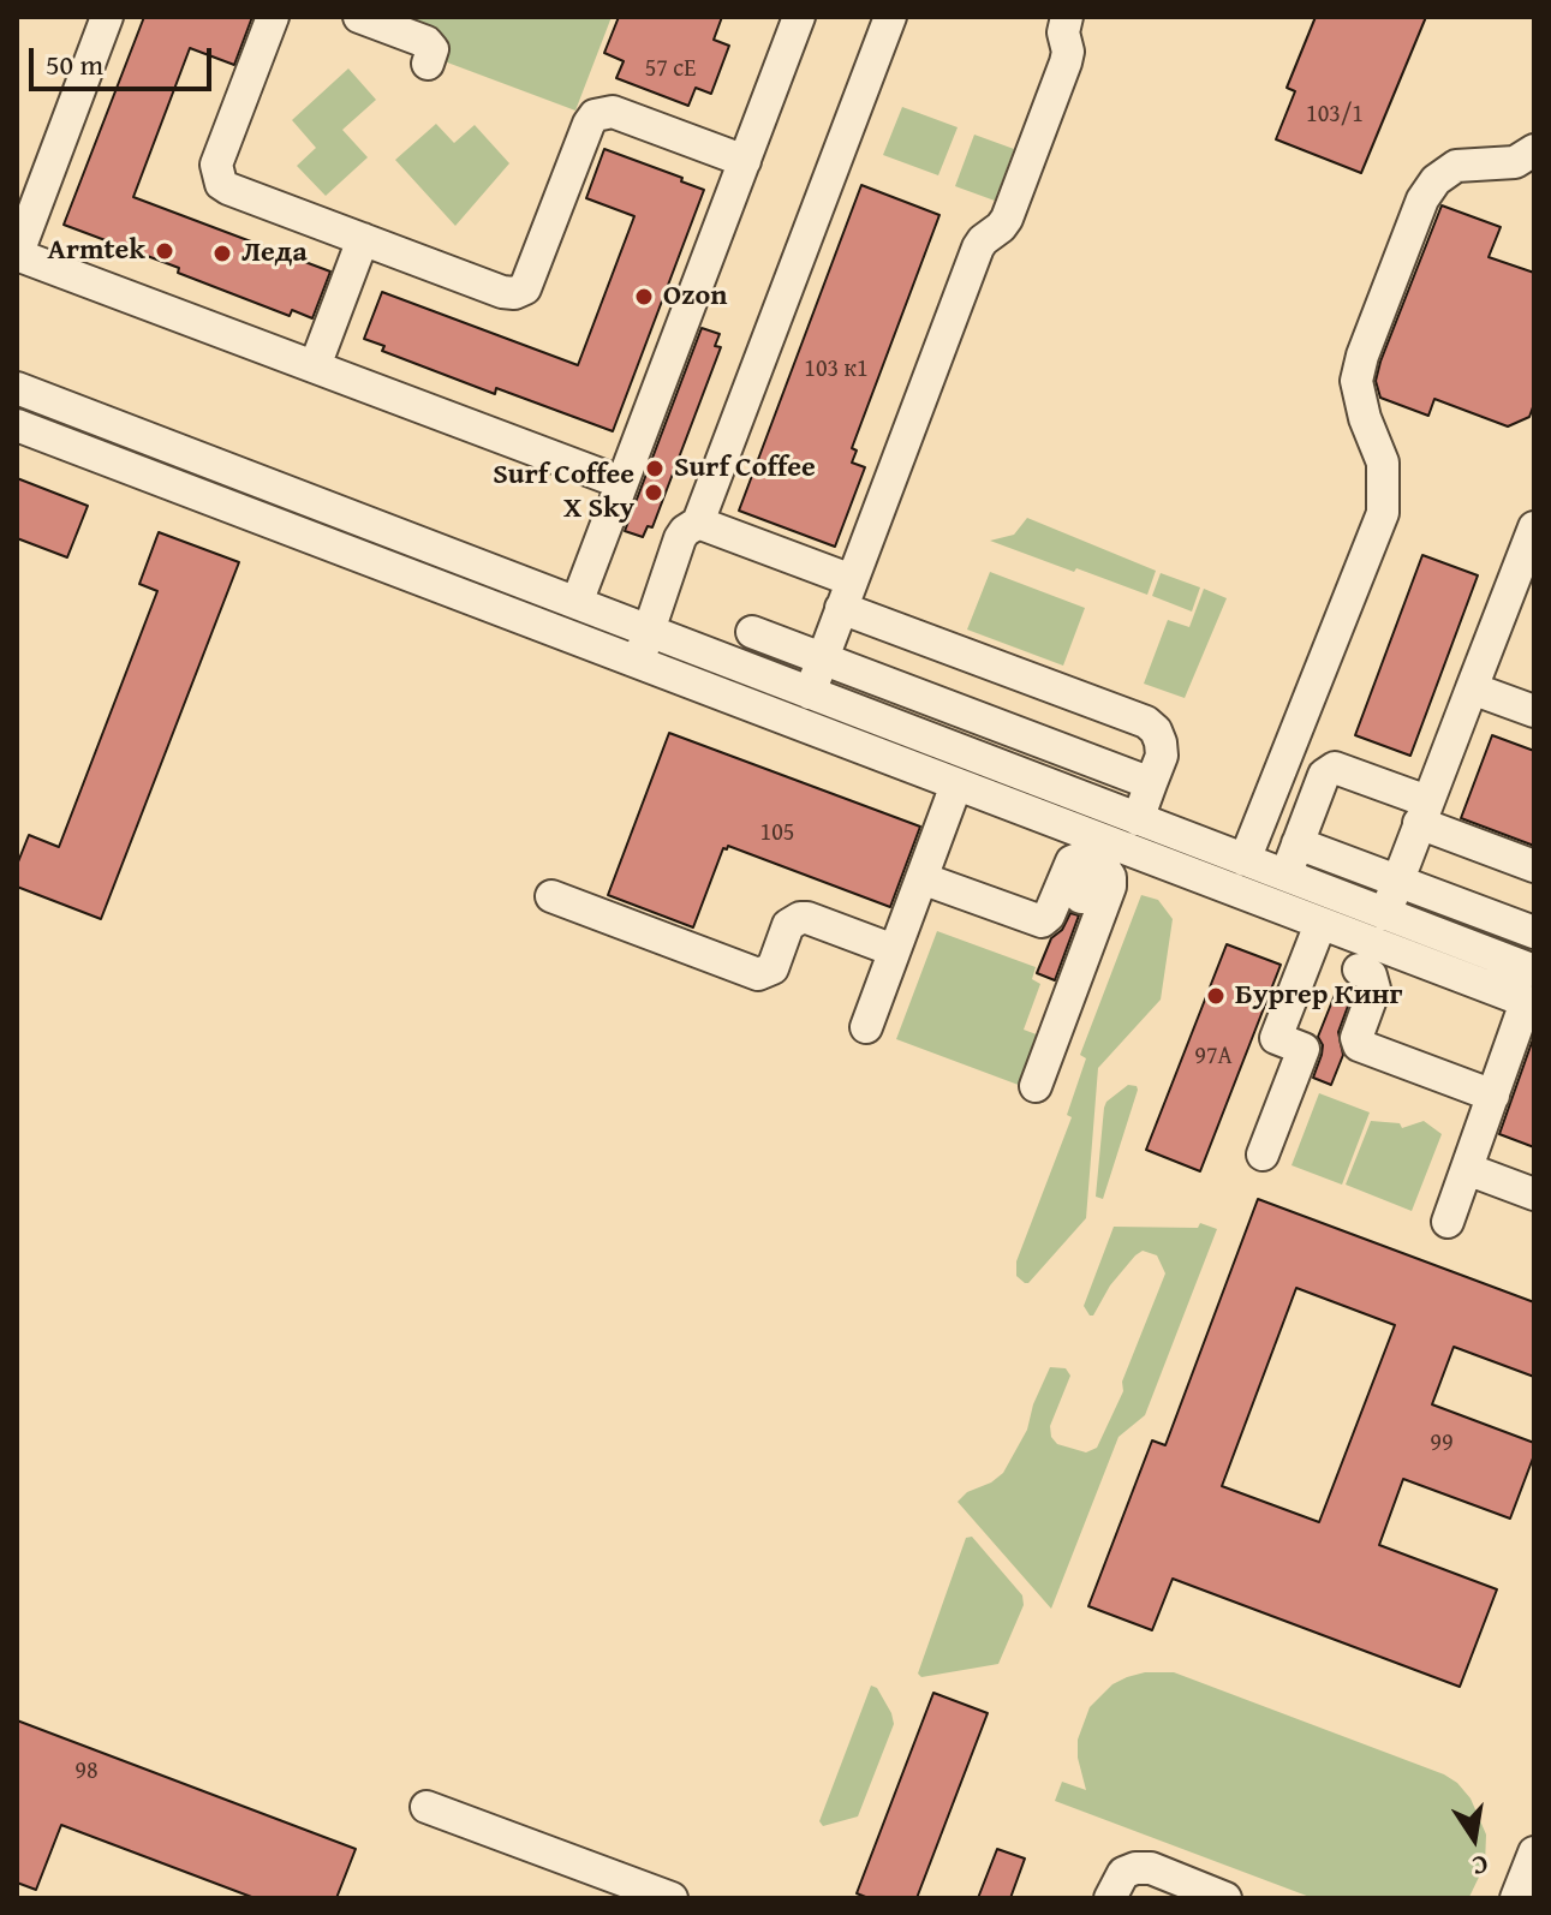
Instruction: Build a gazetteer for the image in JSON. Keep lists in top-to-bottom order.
{
  "places": [
    "Armtek",
    "Леда",
    "Ozon",
    "Surf Coffee",
    "Surf Coffee X Sky",
    "Бургер Кинг"
  ],
  "house_numbers": [
    "57 сЕ",
    "103/1",
    "103 к1",
    "105",
    "97А",
    "99",
    "98"
  ],
  "scale_bar": "50 m",
  "north": "bottom"
}
